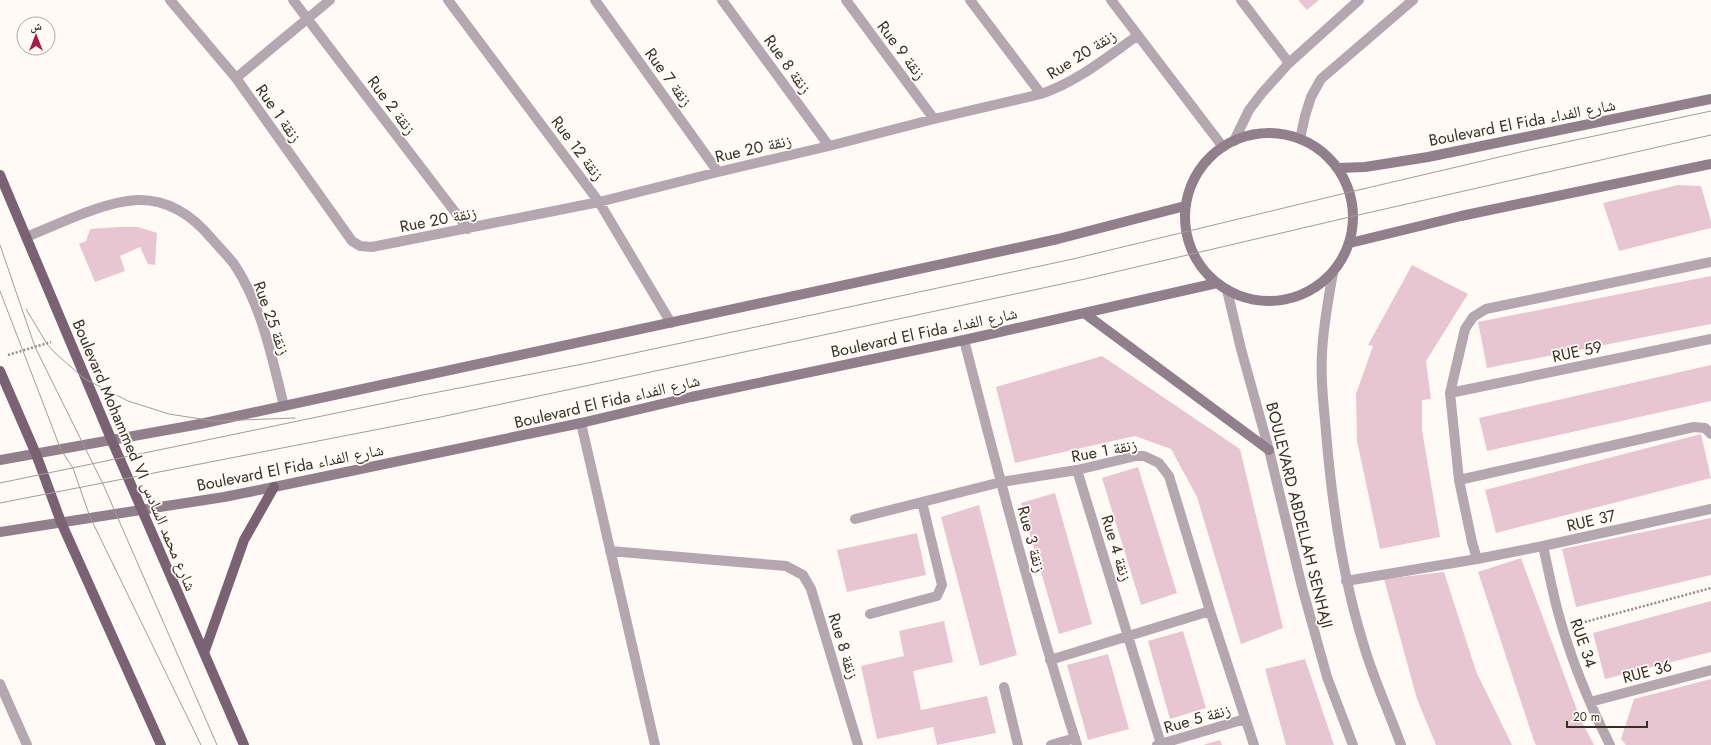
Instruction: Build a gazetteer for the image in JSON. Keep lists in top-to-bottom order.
{
  "streets": {
    "main road": ["Boulevard El Fida شارع الفداء", "Boulevard Mohammed VI شارع محمد السادس"],
    "street": [
      "Rue 9 زنقة",
      "Rue 20 زنقة",
      "Rue 8 زنقة",
      "Rue 7 زنقة",
      "Rue 2 زنقة",
      "Rue 1 زنقة",
      "Rue 12 زنقة",
      "Rue 25 زنقة",
      "RUE 59",
      "BOULEVARD ABDELLAH SENHAJI",
      "RUE 37",
      "Rue 3 زنقة",
      "Rue 4 زنقة",
      "RUE 34",
      "RUE 36",
      "Rue 5 زنقة"
    ]
  },
  "crossings": [
    ["Rue 9 زنقة", "Rue 20 زنقة"],
    ["Rue 20 زنقة", "Rue 8 زنقة"],
    ["Rue 20 زنقة", "Rue 7 زنقة"],
    ["Rue 20 زنقة", "Rue 2 زنقة"],
    ["Rue 20 زنقة", "Rue 1 زنقة"],
    ["Rue 20 زنقة", "Rue 12 زنقة"],
    ["Rue 1 زنقة", "Rue 3 زنقة"],
    ["Rue 1 زنقة", "Rue 4 زنقة"],
    ["Rue 1 زنقة", "Rue 5 زنقة"],
    ["Boulevard El Fida شارع الفداء", "Boulevard Mohammed VI شارع محمد السادس"],
    ["Boulevard El Fida شارع الفداء", "Rue 3 زنقة"],
    ["Rue 25 زنقة", "Boulevard Mohammed VI شارع محمد السادس"],
    ["BOULEVARD ABDELLAH SENHAJI", "RUE 37"],
    ["RUE 37", "RUE 34"],
    ["Rue 4 زنقة", "Rue 5 زنقة"],
    ["RUE 34", "RUE 36"]
  ],
  "scale_bar": "20 m",
  "north": "top"
}
